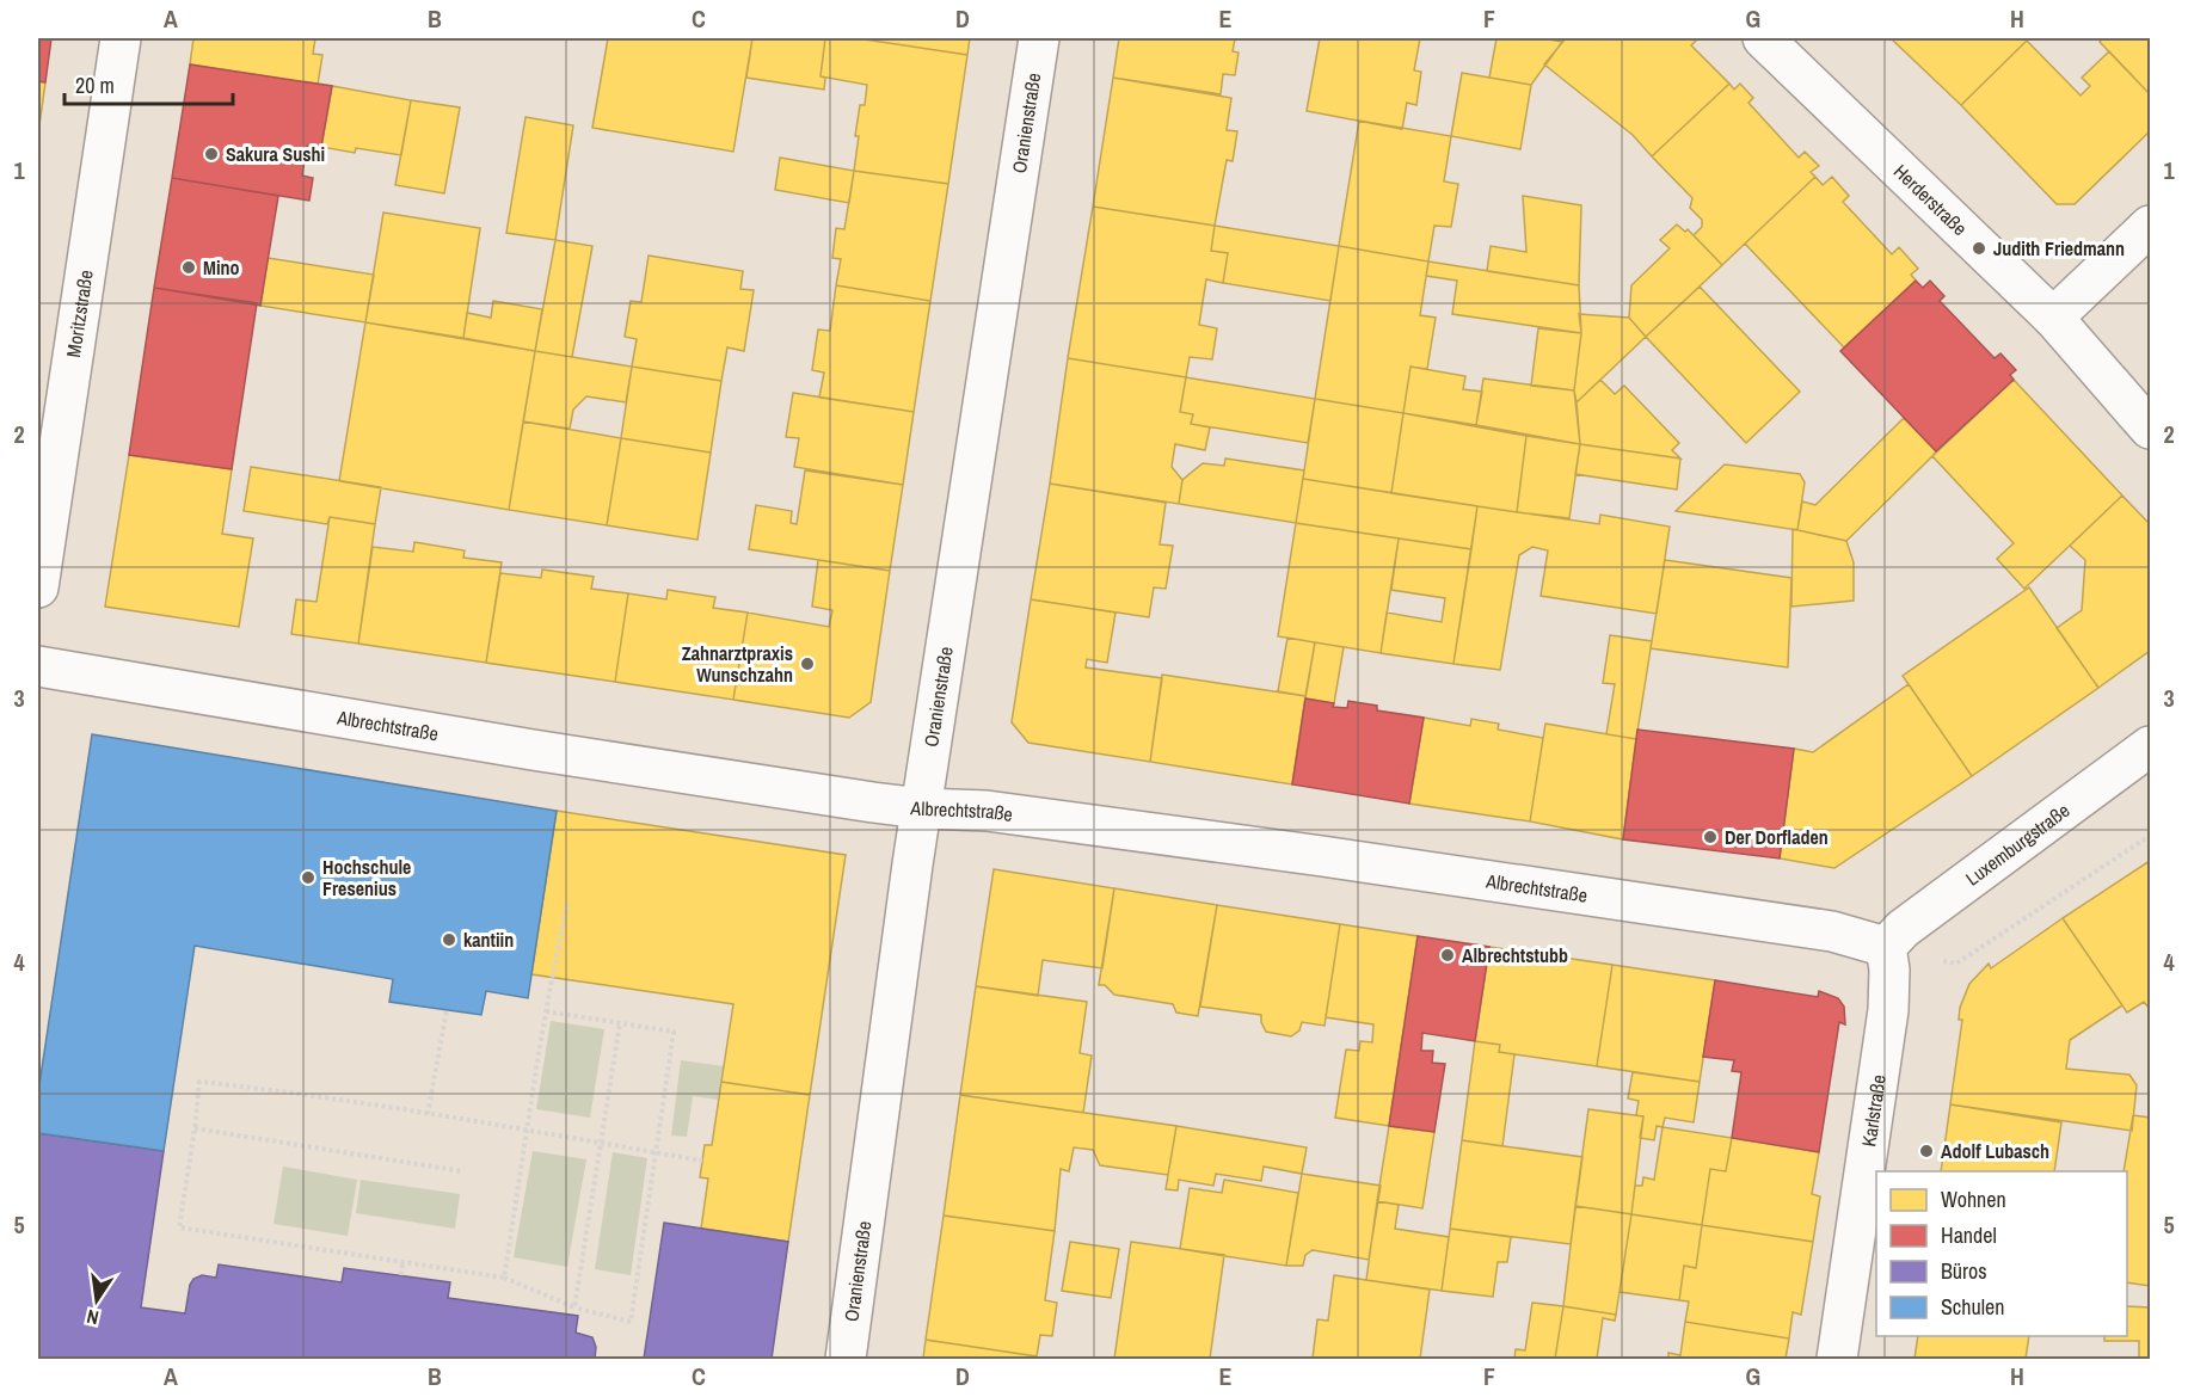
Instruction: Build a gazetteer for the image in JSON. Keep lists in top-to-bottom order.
{
  "streets": {
    "street": [
      "Oranienstraße",
      "Herderstraße",
      "Moritzstraße",
      "Albrechtstraße",
      "Luxemburgstraße",
      "Karlstraße"
    ]
  },
  "crossings": [
    ["Oranienstraße", "Albrechtstraße"],
    ["Albrechtstraße", "Luxemburgstraße"],
    ["Albrechtstraße", "Karlstraße"],
    ["Luxemburgstraße", "Karlstraße"]
  ],
  "places": [
    "Sakura Sushi",
    "Judith Friedmann",
    "Mino",
    "Zahnarztpraxis Wunschzahn",
    "Der Dorfladen",
    "Hochschule Fresenius",
    "kantiin",
    "Albrechtstubb",
    "Adolf Lubasch"
  ],
  "legend": [
    "Wohnen",
    "Handel",
    "Büros",
    "Schulen"
  ],
  "scale_bar": "20 m",
  "north": "bottom",
  "grid": {
    "columns": [
      "A",
      "B",
      "C",
      "D",
      "E",
      "F",
      "G",
      "H"
    ],
    "rows": [
      "1",
      "2",
      "3",
      "4",
      "5"
    ]
  }
}
